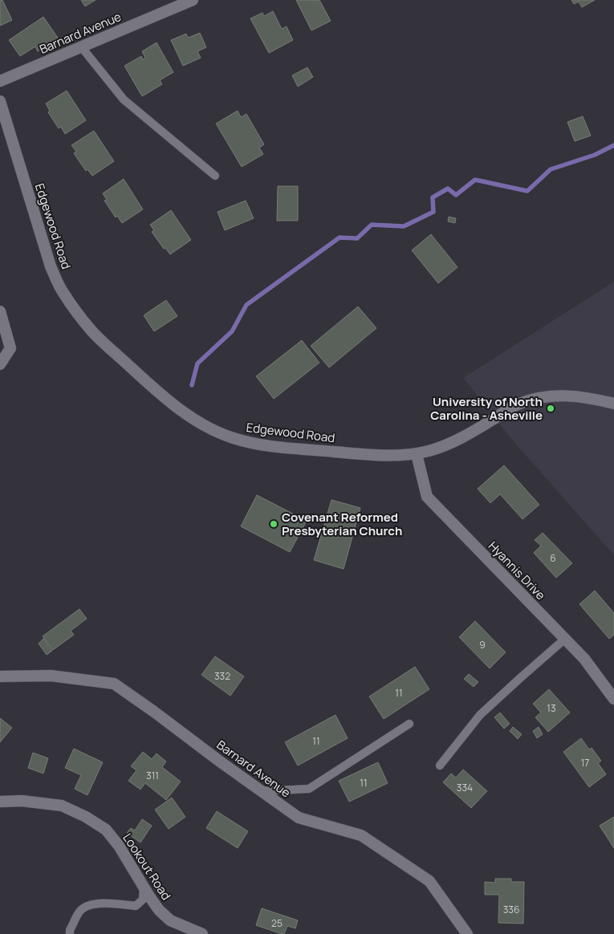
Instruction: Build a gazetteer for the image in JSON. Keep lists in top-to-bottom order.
{
  "streets": {
    "street": [
      "Barnard Avenue",
      "Edgewood Road",
      "Hyannis Drive",
      "Lookout Road"
    ]
  },
  "crossings": [
    ["Edgewood Road", "Hyannis Drive"]
  ],
  "places": ["University of North Carolina - Asheville", "Covenant Reformed Presbyterian Church"],
  "house_numbers": [
    "6",
    "9",
    "332",
    "11",
    "13",
    "11",
    "17",
    "311",
    "11",
    "334",
    "336",
    "25"
  ]
}
